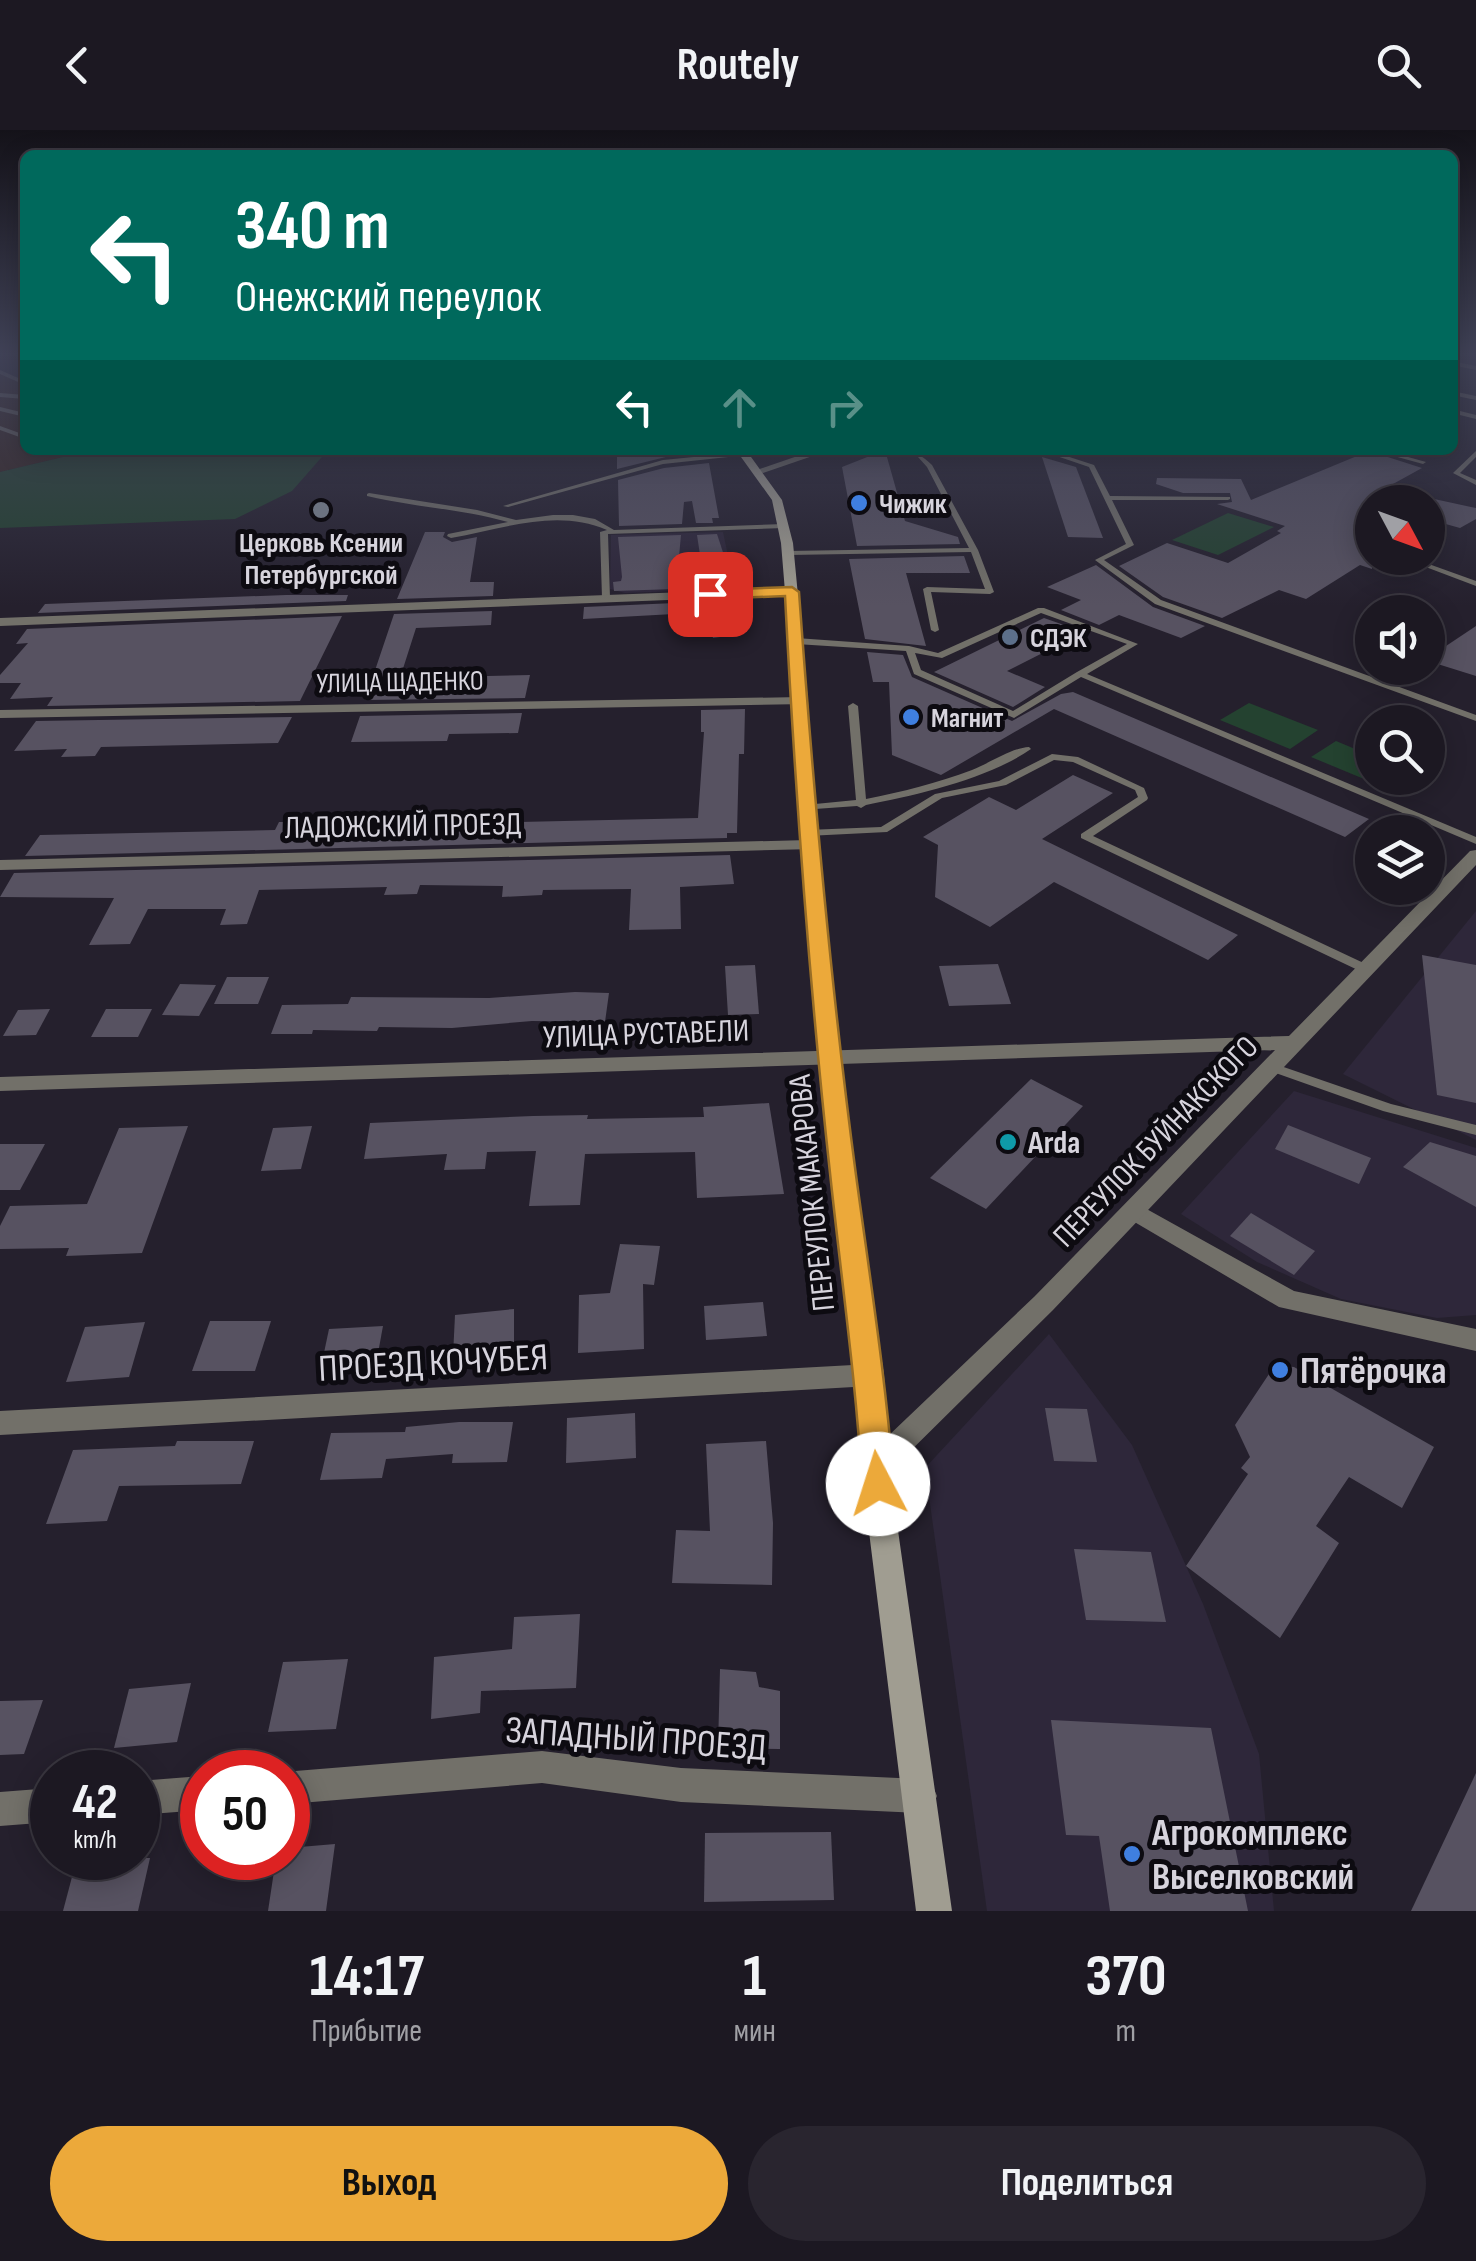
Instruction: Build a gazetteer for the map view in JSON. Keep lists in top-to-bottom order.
{
  "streets": {
    "main road": ["ПЕРЕУЛОК МАКАРОВА"],
    "street": [
      "УЛИЦА ЩАДЕНКО",
      "ЛАДОЖСКИЙ ПРОЕЗД",
      "УЛИЦА РУСТАВЕЛИ",
      "ПЕРЕУЛОК БУЙНАКСКОГО",
      "ПРОЕЗД КОЧУБЕЯ",
      "ЗАПАДНЫЙ ПРОЕЗД"
    ]
  },
  "crossings": [
    ["УЛИЦА ЩАДЕНКО", "ПЕРЕУЛОК МАКАРОВА"],
    ["ЛАДОЖСКИЙ ПРОЕЗД", "ПЕРЕУЛОК МАКАРОВА"],
    ["УЛИЦА РУСТАВЕЛИ", "ПЕРЕУЛОК БУЙНАКСКОГО"],
    ["УЛИЦА РУСТАВЕЛИ", "ПЕРЕУЛОК МАКАРОВА"],
    ["ПЕРЕУЛОК БУЙНАКСКОГО", "ПЕРЕУЛОК МАКАРОВА"],
    ["ПЕРЕУЛОК МАКАРОВА", "ПРОЕЗД КОЧУБЕЯ"],
    ["ПЕРЕУЛОК МАКАРОВА", "ЗАПАДНЫЙ ПРОЕЗД"]
  ],
  "places": [
    "Чижик",
    "Церковь Ксении Петербургской",
    "СДЭК",
    "Магнит",
    "Arda",
    "Пятёрочка",
    "Агрокомплекс Выселковский"
  ],
  "north": "bottom right",
  "page": {
    "header": "Routely",
    "turn": ["340 m", "Онежский переулок"],
    "speed": "42 km/h",
    "limit": "50",
    "eta": [
      "14:17",
      "Прибытие",
      "1",
      "мин",
      "370",
      "m"
    ],
    "buttons": ["Выход", "Поделиться"]
  }
}
